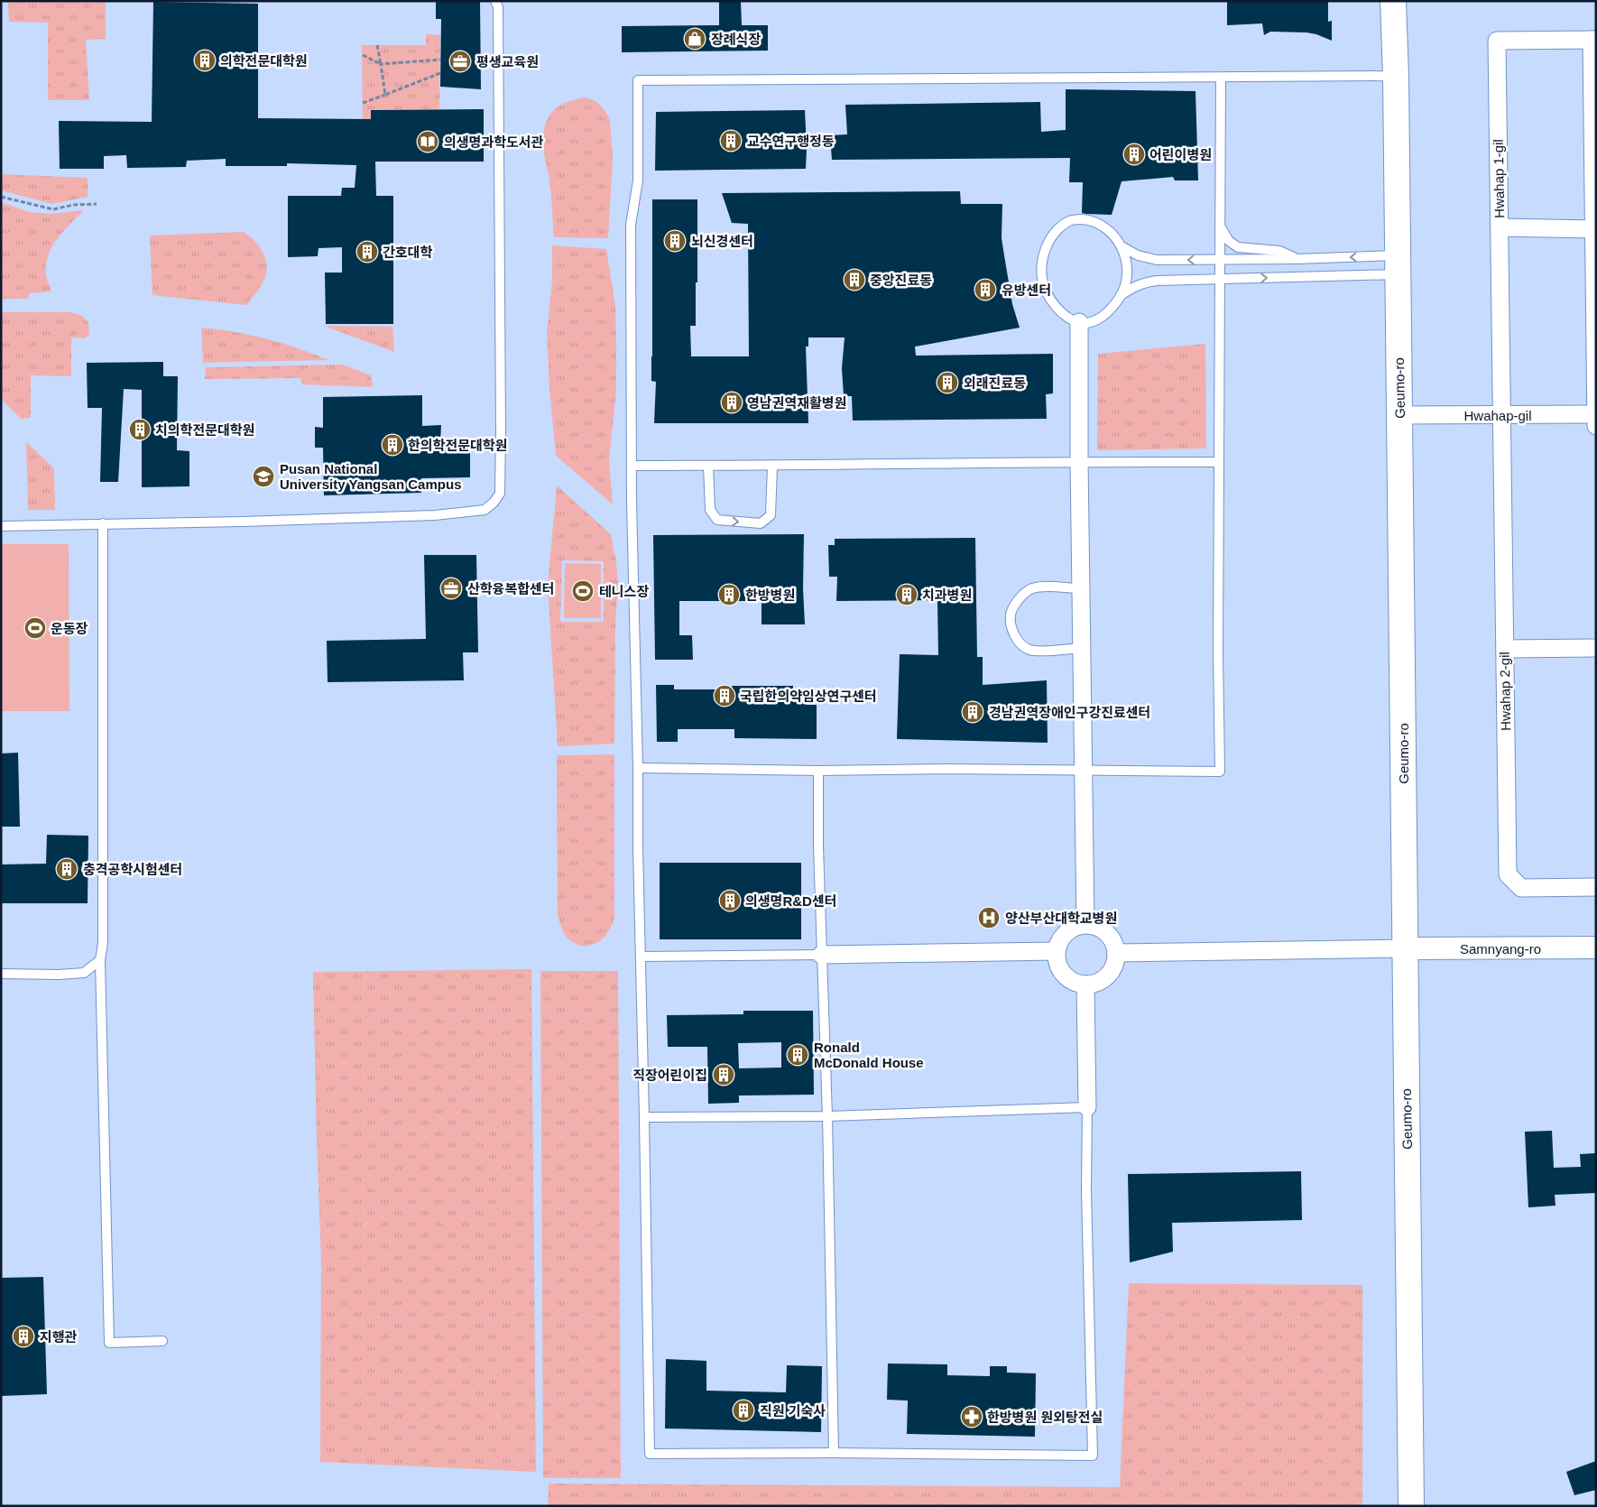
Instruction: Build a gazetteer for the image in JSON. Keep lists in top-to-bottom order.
{
  "streets": {
    "main road": ["Geumo-ro"],
    "street": [
      "Hwahap 1-gil",
      "Hwahap-gil",
      "Hwahap 2-gil",
      "Samnyang-ro"
    ]
  },
  "crossings": [
    ["Hwahap 1-gil", "Hwahap-gil"],
    ["Hwahap 1-gil", "Hwahap 2-gil"],
    ["Geumo-ro", "Hwahap-gil"],
    ["Geumo-ro", "Samnyang-ro"],
    ["Hwahap-gil", "Hwahap 2-gil"]
  ],
  "places": {
    "shop": ["장례식장"],
    "building": [
      "의학전문대학원",
      "교수연구행정동",
      "어린이병원",
      "뇌신경센터",
      "간호대학",
      "중앙진료동",
      "유방센터",
      "외래진료동",
      "영남권역재활병원",
      "치의학전문대학원",
      "한의학전문대학원",
      "한방병원",
      "치과병원",
      "국립한의약임상연구센터",
      "경남권역장애인구강진료센터",
      "충격공학시험센터",
      "의생명R&D센터",
      "Ronald McDonald House",
      "직장어린이집",
      "지행관",
      "직원 기숙사"
    ],
    "office": ["평생교육원", "산학융복합센터"],
    "library": ["의생명과학도서관"],
    "school or university": ["Pusan National University Yangsan Campus"],
    "sports": ["테니스장", "운동장"],
    "hospital": ["양산부산대학교병원"],
    "pharmacy": ["한방병원 원외탕전실"]
  }
}
